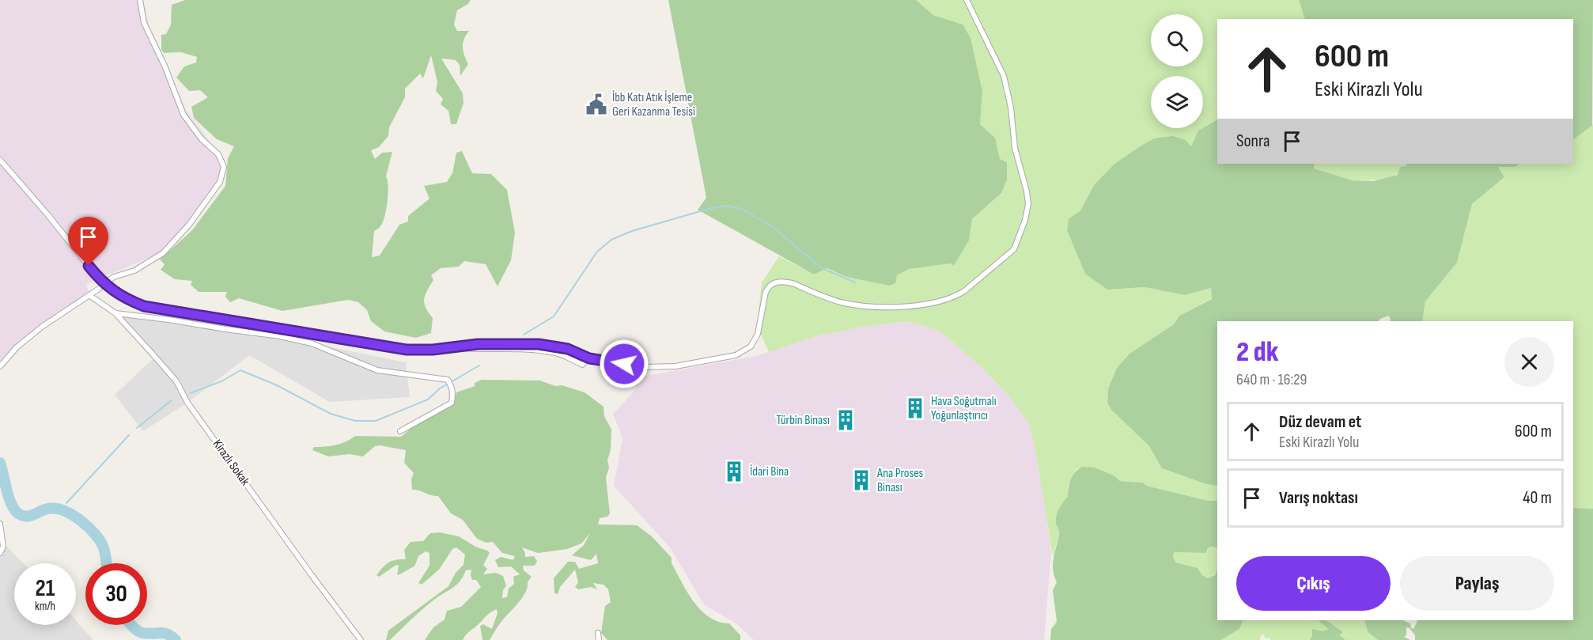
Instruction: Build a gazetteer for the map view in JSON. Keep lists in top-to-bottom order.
{
  "streets": {
    "street": ["Kirazlı Sokak"]
  },
  "places": {
    "public building": ["İbb Katı Atık İşleme Geri Kazanma Tesisi"],
    "building": [
      "Hava Soğutmalı Yoğunlaştırıcı",
      "Türbin Binası",
      "İdari Bina",
      "Ana Proses Binası"
    ]
  },
  "page": {
    "turn": ["600 m", "Eski Kirazlı Yolu"],
    "then": "Sonra",
    "heading": ["2 dk", "640 m · 16:29"],
    "list": [
      {
        "name": "Düz devam et",
        "note": "Eski Kirazlı Yolu",
        "value": "600 m"
      },
      {
        "name": "Varış noktası",
        "value": "40 m"
      }
    ],
    "buttons": ["Çıkış", "Paylaş"],
    "speed": "21 km/h",
    "limit": "30"
  }
}
